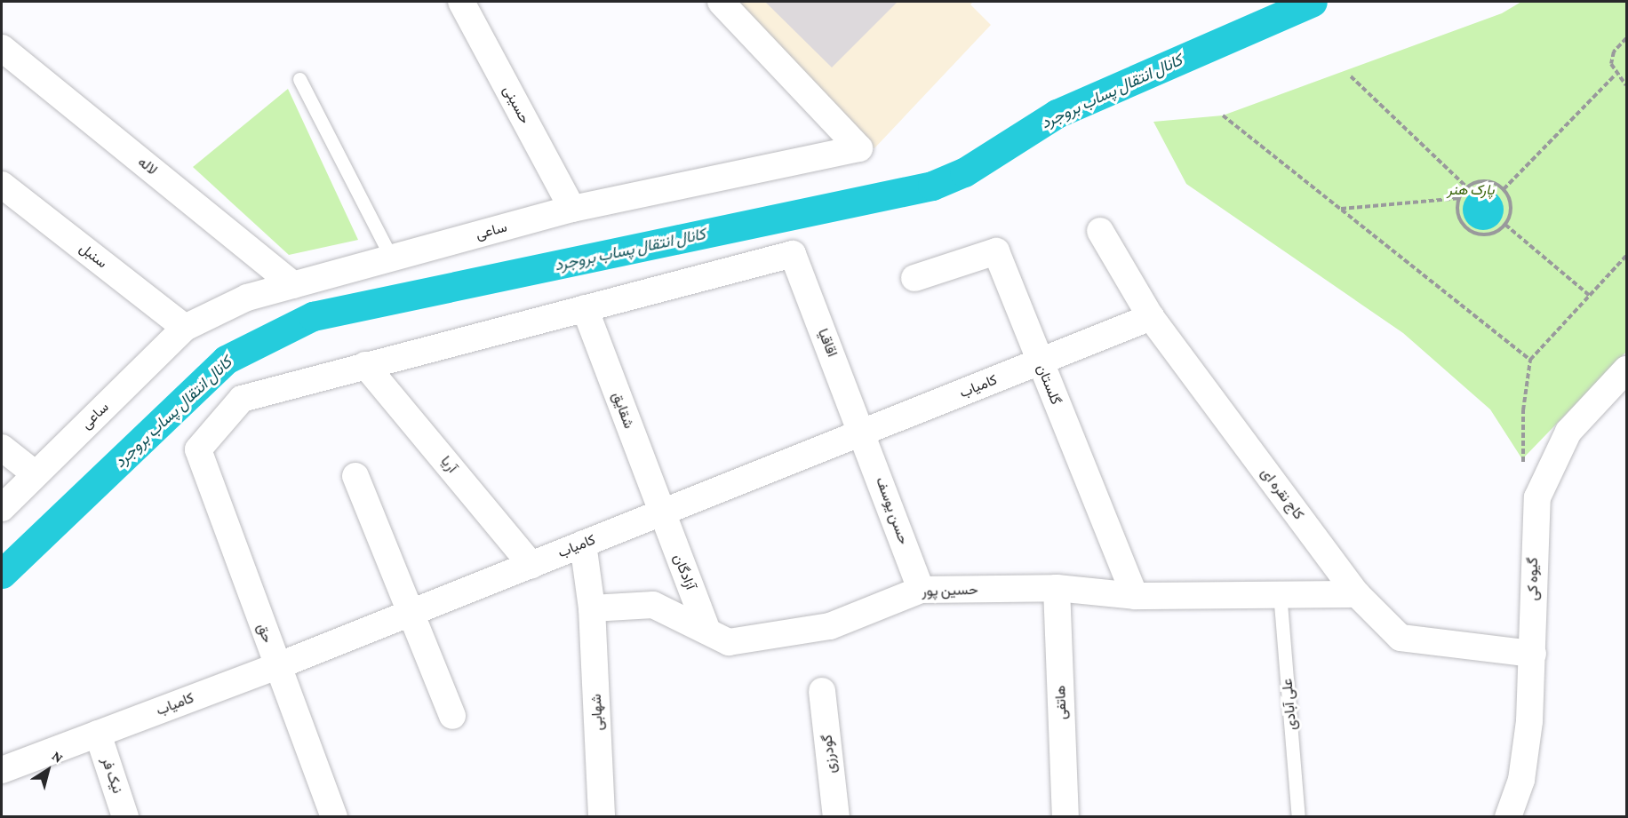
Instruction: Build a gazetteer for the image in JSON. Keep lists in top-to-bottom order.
{
  "streets": {
    "street": [
      "حسینی",
      "لاله",
      "ساعی",
      "سنبل",
      "اقاقیا",
      "گلستان",
      "کامیاب",
      "شقایق",
      "آریا",
      "کاج نقره ای",
      "حسن یوسف",
      "آزادگان",
      "گیوه کی",
      "حسین پور",
      "حق",
      "هاتفی",
      "شهابی",
      "گودرزی",
      "نیک فر"
    ],
    "lane": ["علی آبادی"]
  },
  "crossings": [
    ["حسینی", "ساعی"],
    ["لاله", "ساعی"],
    ["ساعی", "سنبل"],
    ["اقاقیا", "کامیاب"],
    ["اقاقیا", "شقایق"],
    ["اقاقیا", "حسن یوسف"],
    ["گلستان", "کامیاب"],
    ["گلستان", "حسین پور"],
    ["کامیاب", "شقایق"],
    ["کامیاب", "آریا"],
    ["کامیاب", "کاج نقره ای"],
    ["کامیاب", "حسن یوسف"],
    ["کامیاب", "آزادگان"],
    ["کامیاب", "حق"],
    ["کامیاب", "نیک فر"],
    ["شقایق", "آزادگان"],
    ["آریا", "حق"],
    ["کاج نقره ای", "گیوه کی"],
    ["کاج نقره ای", "حسین پور"],
    ["حسن یوسف", "حسین پور"],
    ["آزادگان", "حسین پور"],
    ["حسین پور", "هاتفی"],
    ["حسین پور", "علی آبادی"],
    ["حسین پور", "شهابی"]
  ],
  "water": ["کانال انتقال پساب بروجرد"],
  "parks": ["پارک هنر"],
  "north": "top right"
}
